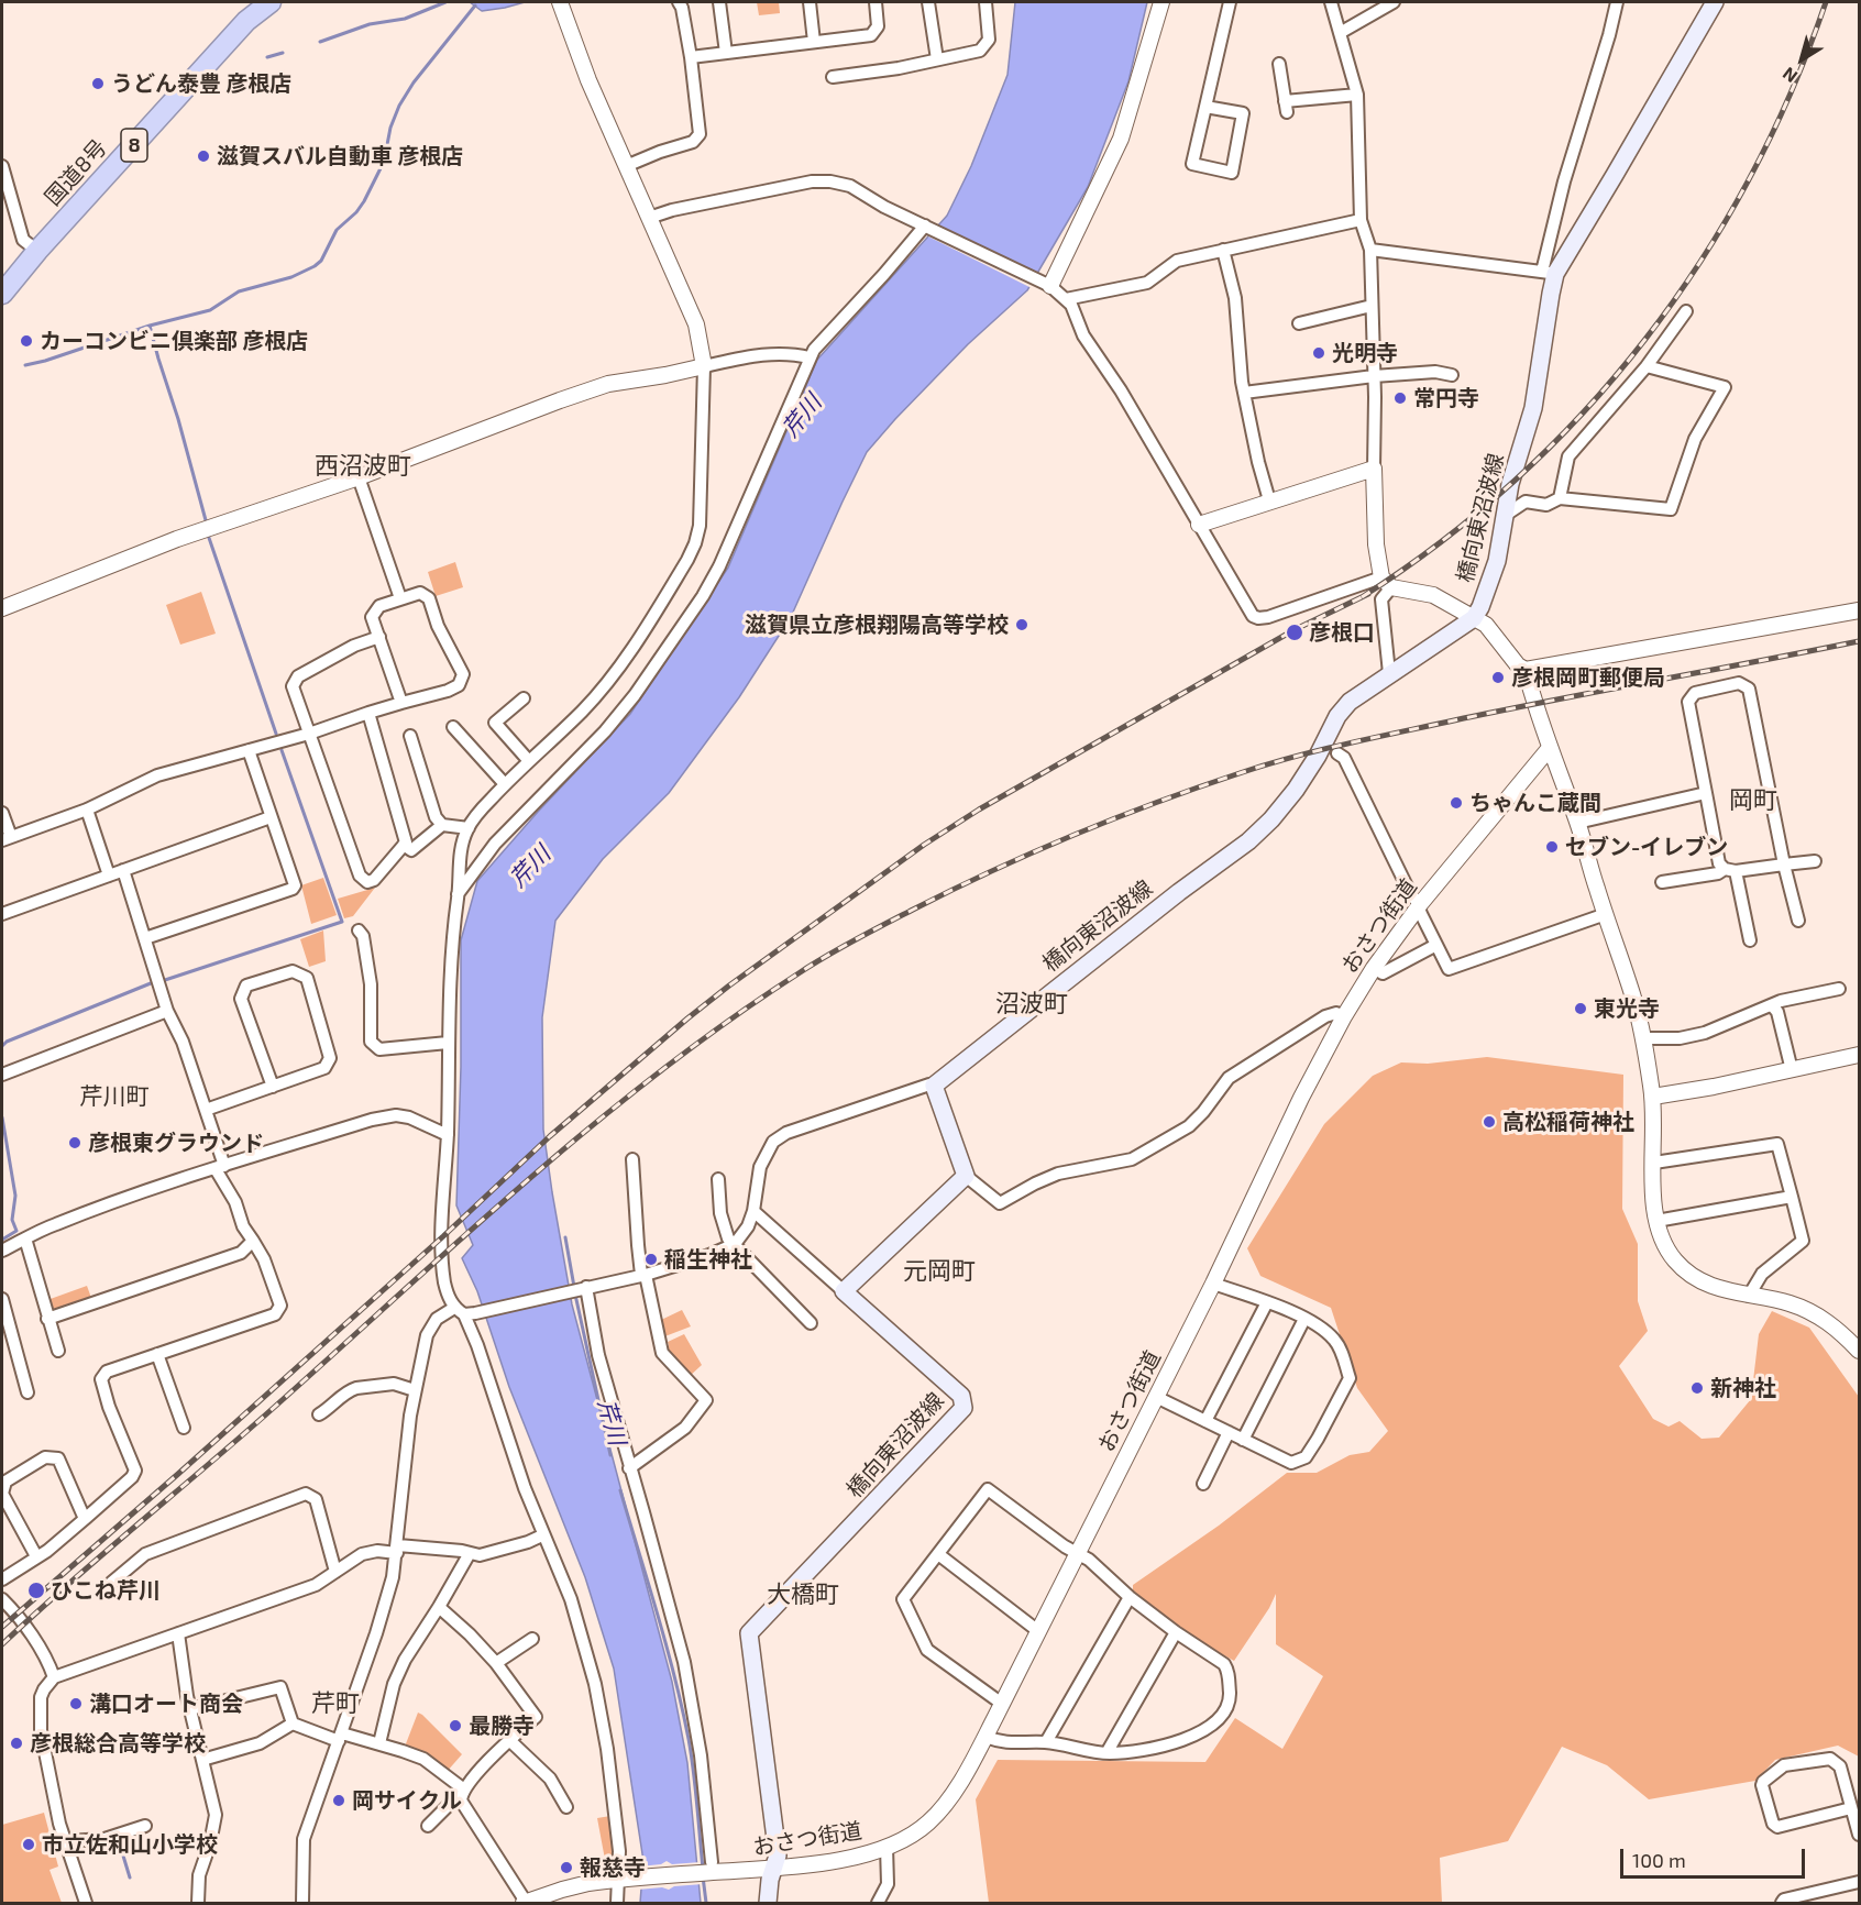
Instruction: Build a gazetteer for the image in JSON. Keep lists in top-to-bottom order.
{
  "streets": {
    "highway": ["8", "国道8号"],
    "main road": ["橋向東沼波線"],
    "street": ["おさつ街道"]
  },
  "crossings": [
    ["橋向東沼波線", "おさつ街道"]
  ],
  "districts": [
    "西沼波町",
    "岡町",
    "沼波町",
    "芹川町",
    "元岡町",
    "大橋町",
    "芹町"
  ],
  "water": ["芹川"],
  "places": [
    "うどん泰豊 彦根店",
    "滋賀スバル自動車 彦根店",
    "カーコンビニ倶楽部 彦根店",
    "光明寺",
    "常円寺",
    "滋賀県立彦根翔陽高等学校",
    "彦根口",
    "彦根岡町郵便局",
    "ちゃんこ蔵間",
    "セブン-イレブン",
    "東光寺",
    "高松稲荷神社",
    "彦根東グラウンド",
    "稲生神社",
    "新神社",
    "ひこね芹川",
    "溝口オート商会",
    "最勝寺",
    "彦根総合高等学校",
    "岡サイクル",
    "市立佐和山小学校",
    "報慈寺"
  ],
  "scale_bar": "100 m",
  "north": "bottom left"
}
